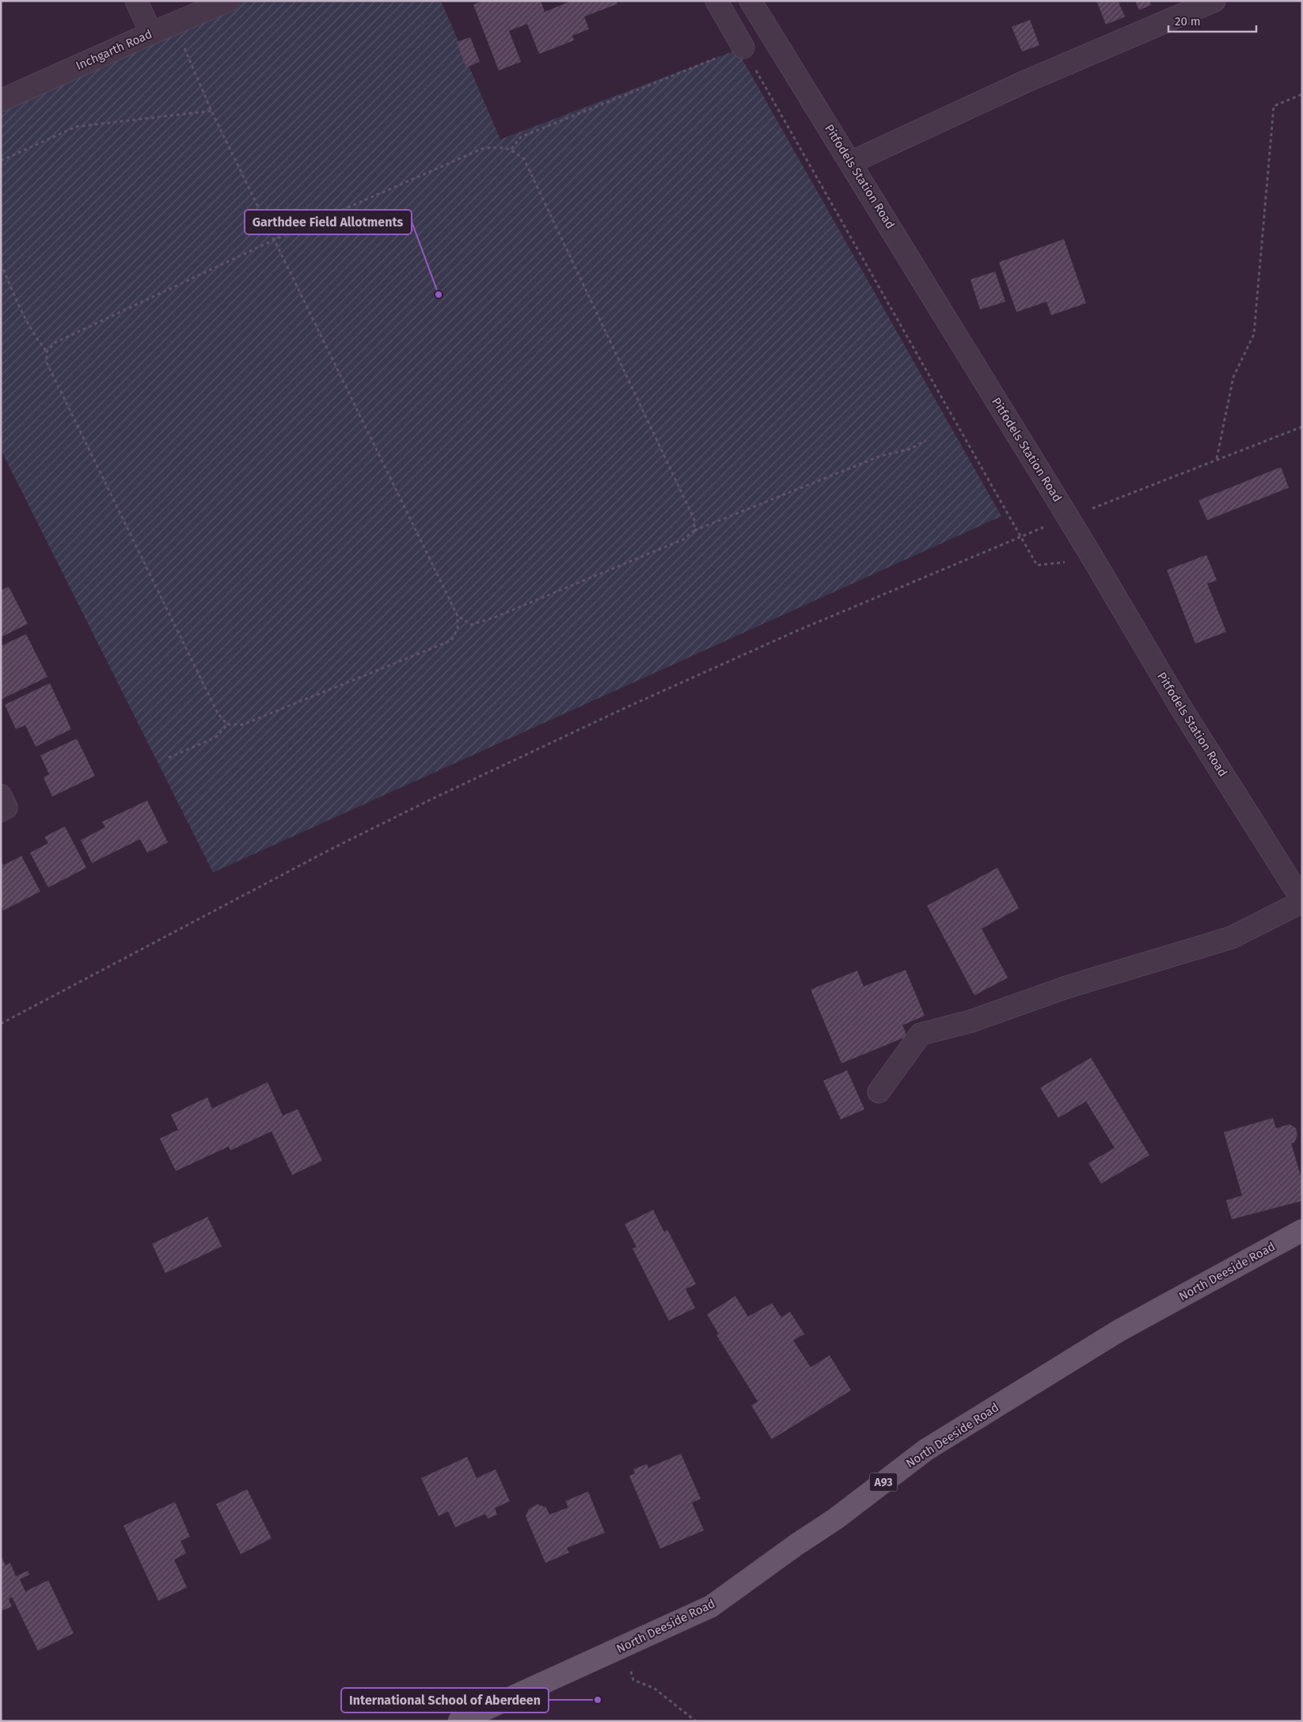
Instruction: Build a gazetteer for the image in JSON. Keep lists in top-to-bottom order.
{
  "streets": {
    "main road": ["North Deeside Road", "A93"],
    "street": ["Inchgarth Road", "Pitfodels Station Road"]
  },
  "places": ["Garthdee Field Allotments", "International School of Aberdeen"],
  "scale_bar": "20 m"
}
